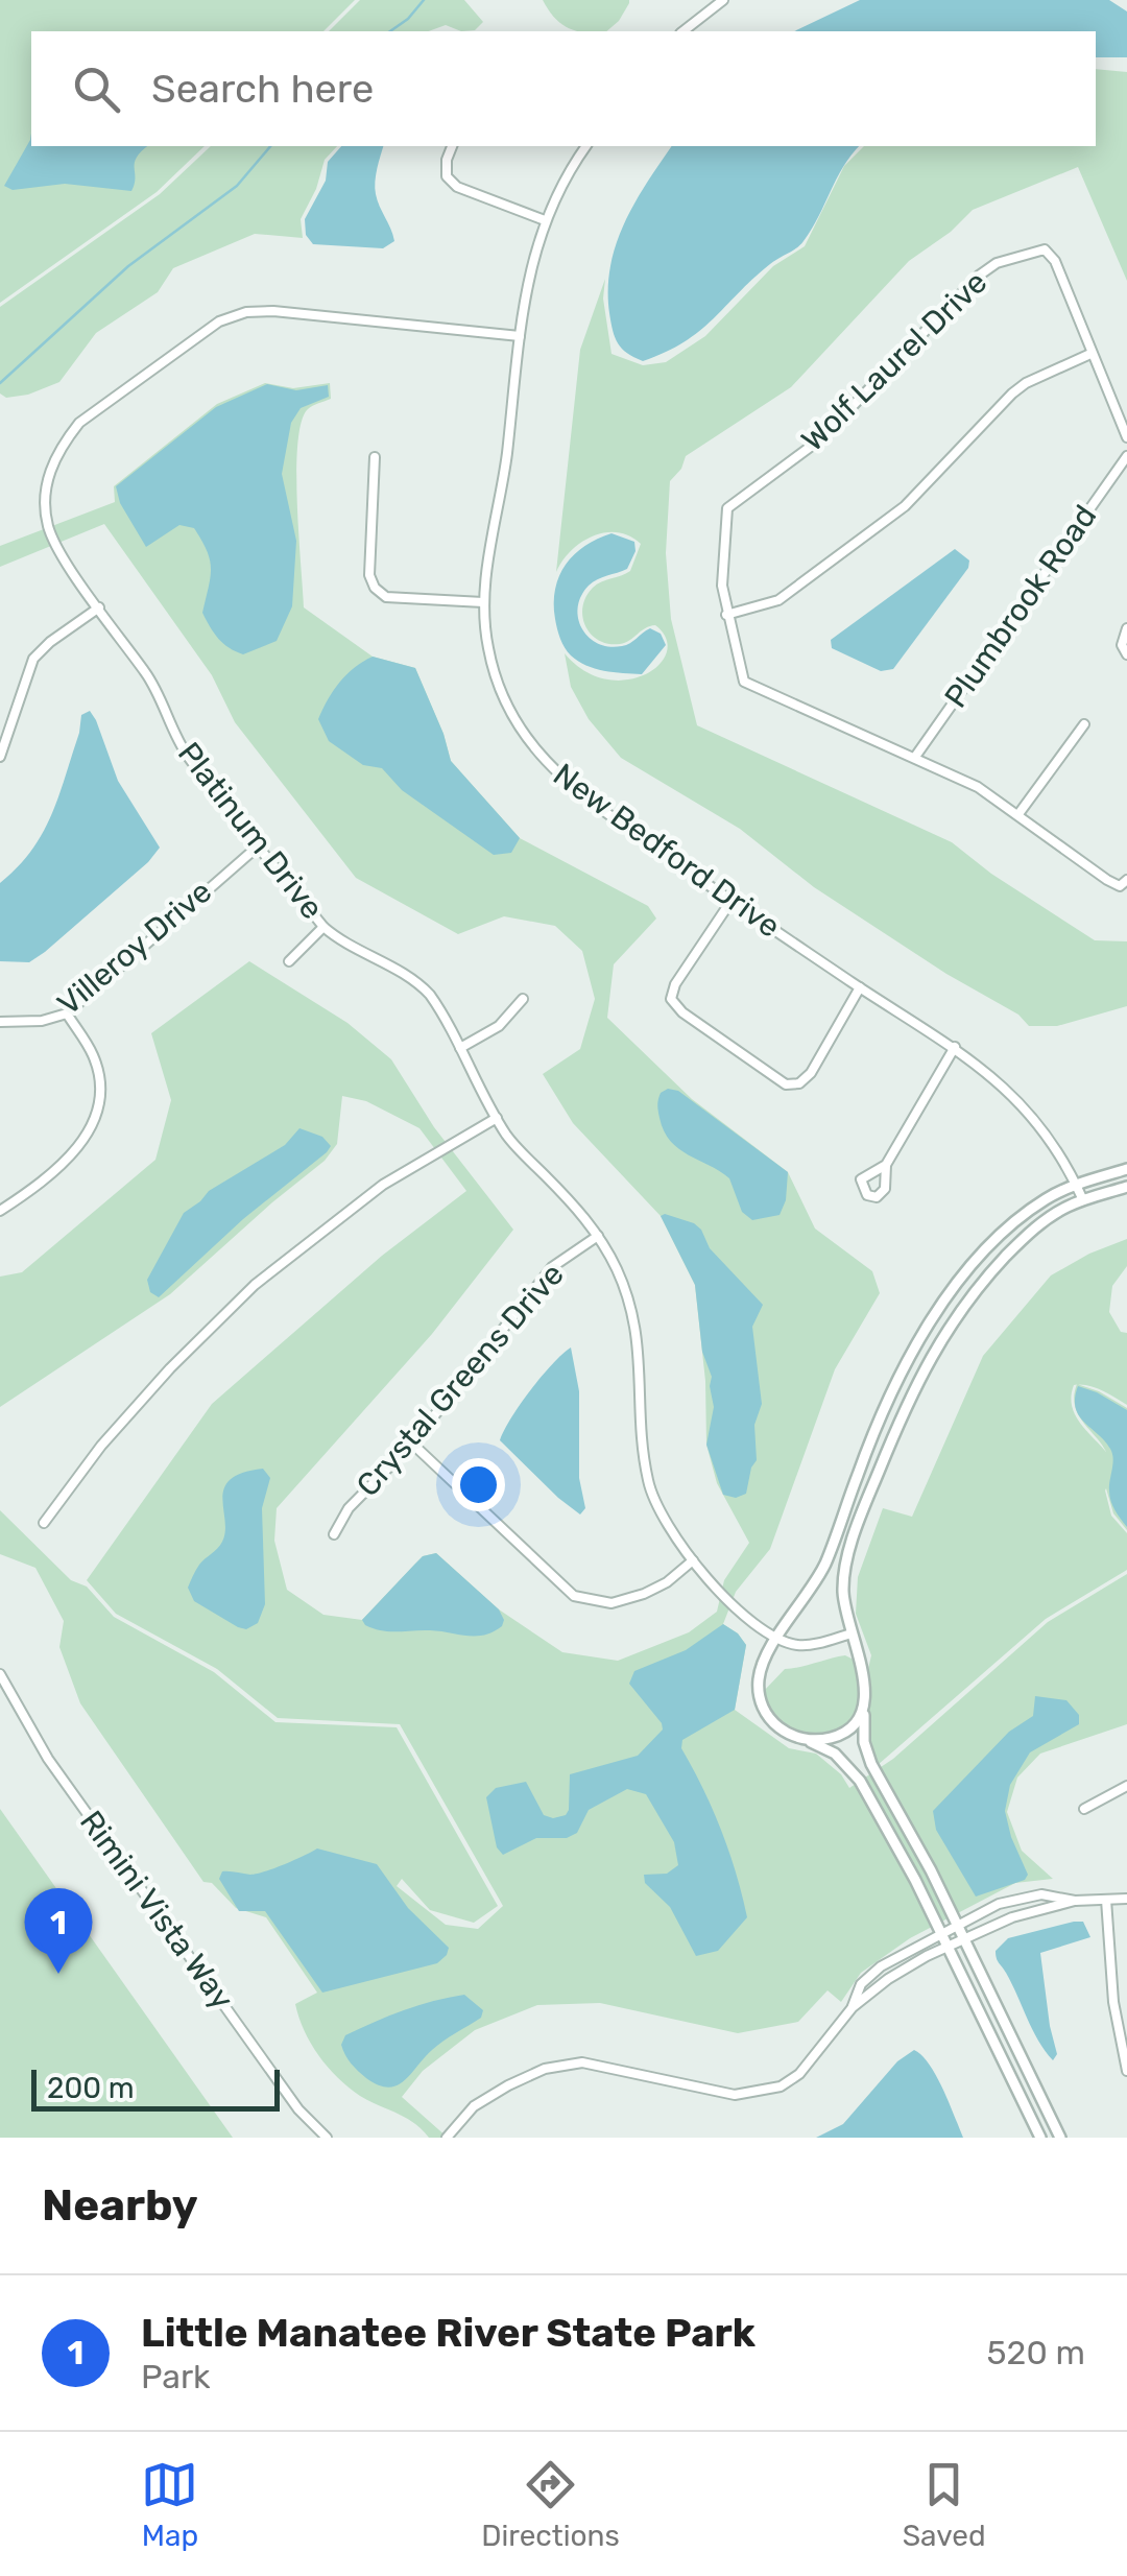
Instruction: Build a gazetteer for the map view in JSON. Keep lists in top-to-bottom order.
{
  "streets": {
    "street": [
      "Wolf Laurel Drive",
      "Plumbrook Road",
      "Platinum Drive",
      "New Bedford Drive",
      "Villeroy Drive",
      "Crystal Greens Drive",
      "Rimini Vista Way"
    ]
  },
  "crossings": [
    ["Wolf Laurel Drive", "Plumbrook Road"],
    ["Platinum Drive", "New Bedford Drive"],
    ["Platinum Drive", "Villeroy Drive"],
    ["Platinum Drive", "Crystal Greens Drive"]
  ],
  "scale_bar": "200 m",
  "page": {
    "search": "Search here",
    "pins": "1",
    "scale": "200 m",
    "heading": "Nearby",
    "list": [
      {
        "mark": "1",
        "name": "Little Manatee River State Park",
        "note": "Park",
        "value": "520 m"
      }
    ],
    "nav": ["Map", "Directions", "Saved"]
  }
}
